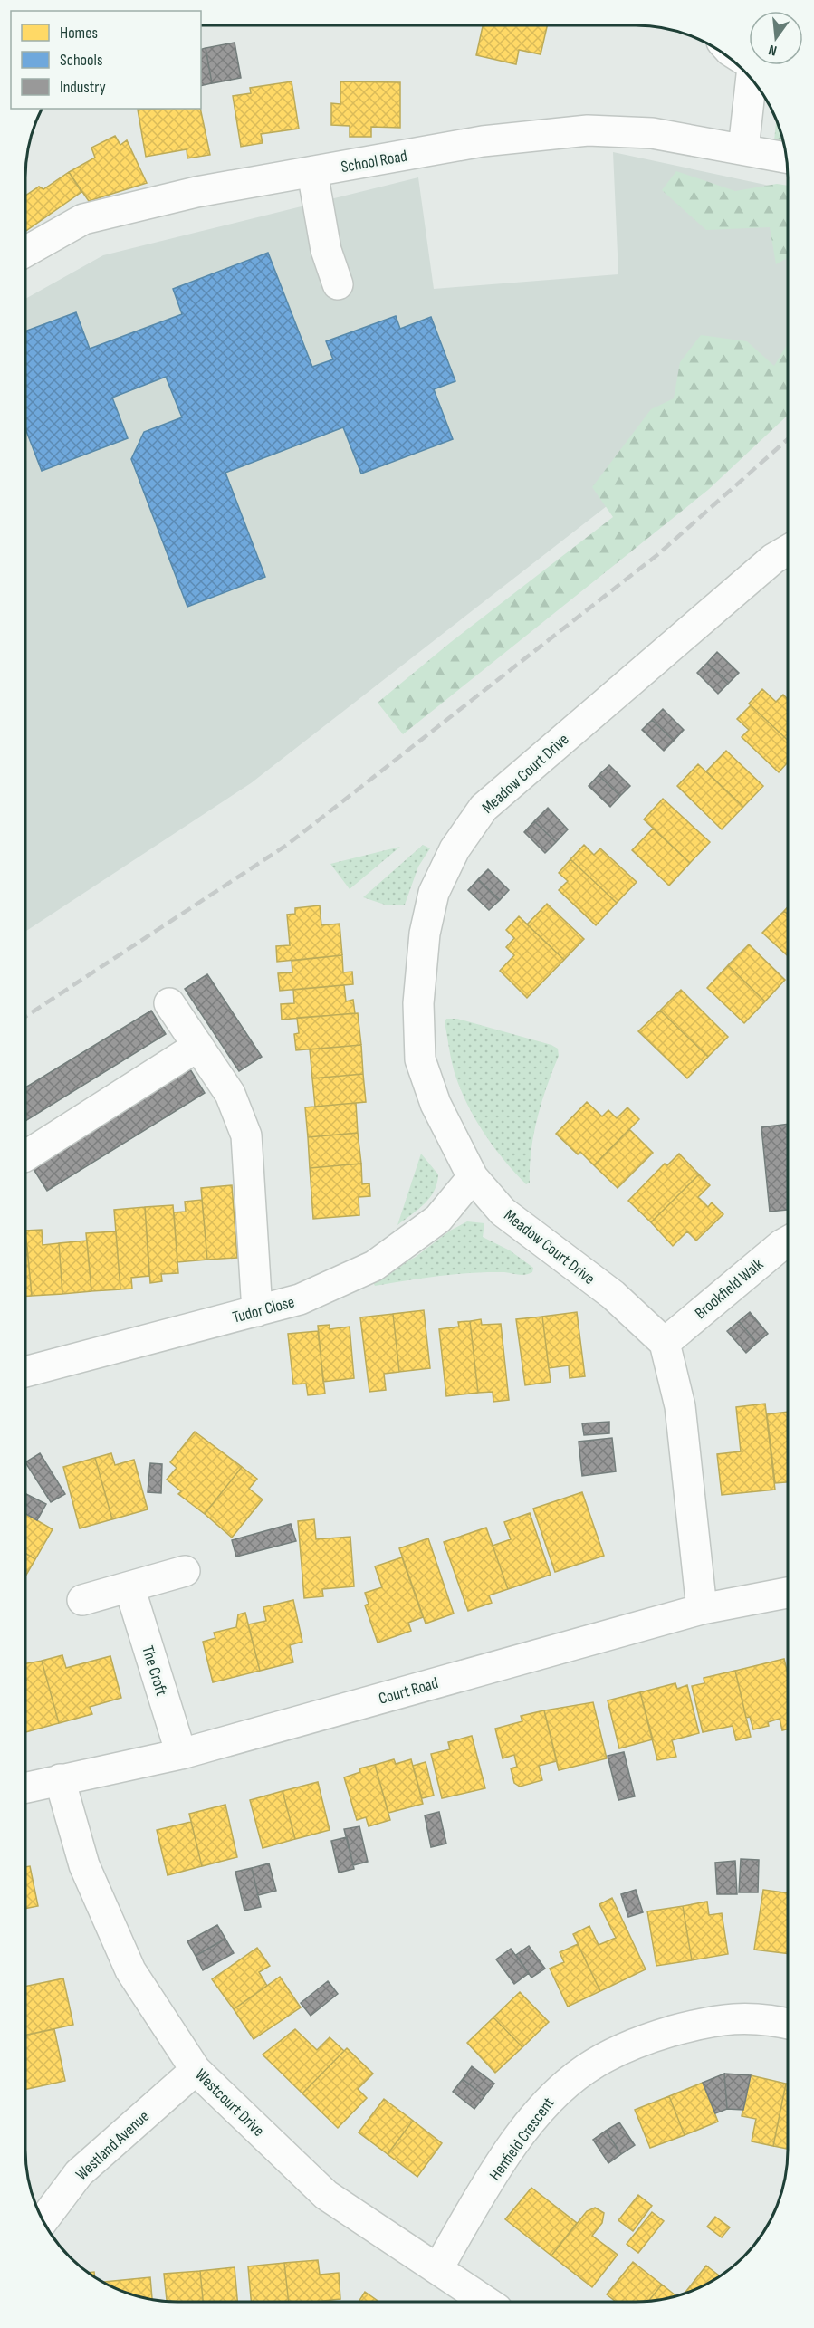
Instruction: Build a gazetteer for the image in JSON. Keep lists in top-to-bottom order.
{
  "streets": {
    "street": [
      "School Road",
      "Meadow Court Drive",
      "Brookfield Walk",
      "Tudor Close",
      "The Croft",
      "Court Road",
      "Westcourt Drive",
      "Henfield Crescent",
      "Westland Avenue"
    ]
  },
  "crossings": [
    ["Meadow Court Drive", "Brookfield Walk"],
    ["Meadow Court Drive", "Tudor Close"],
    ["The Croft", "Court Road"],
    ["Court Road", "Westcourt Drive"],
    ["Westcourt Drive", "Henfield Crescent"],
    ["Westcourt Drive", "Westland Avenue"]
  ],
  "legend": ["Homes", "Schools", "Industry"],
  "north": "bottom"
}
